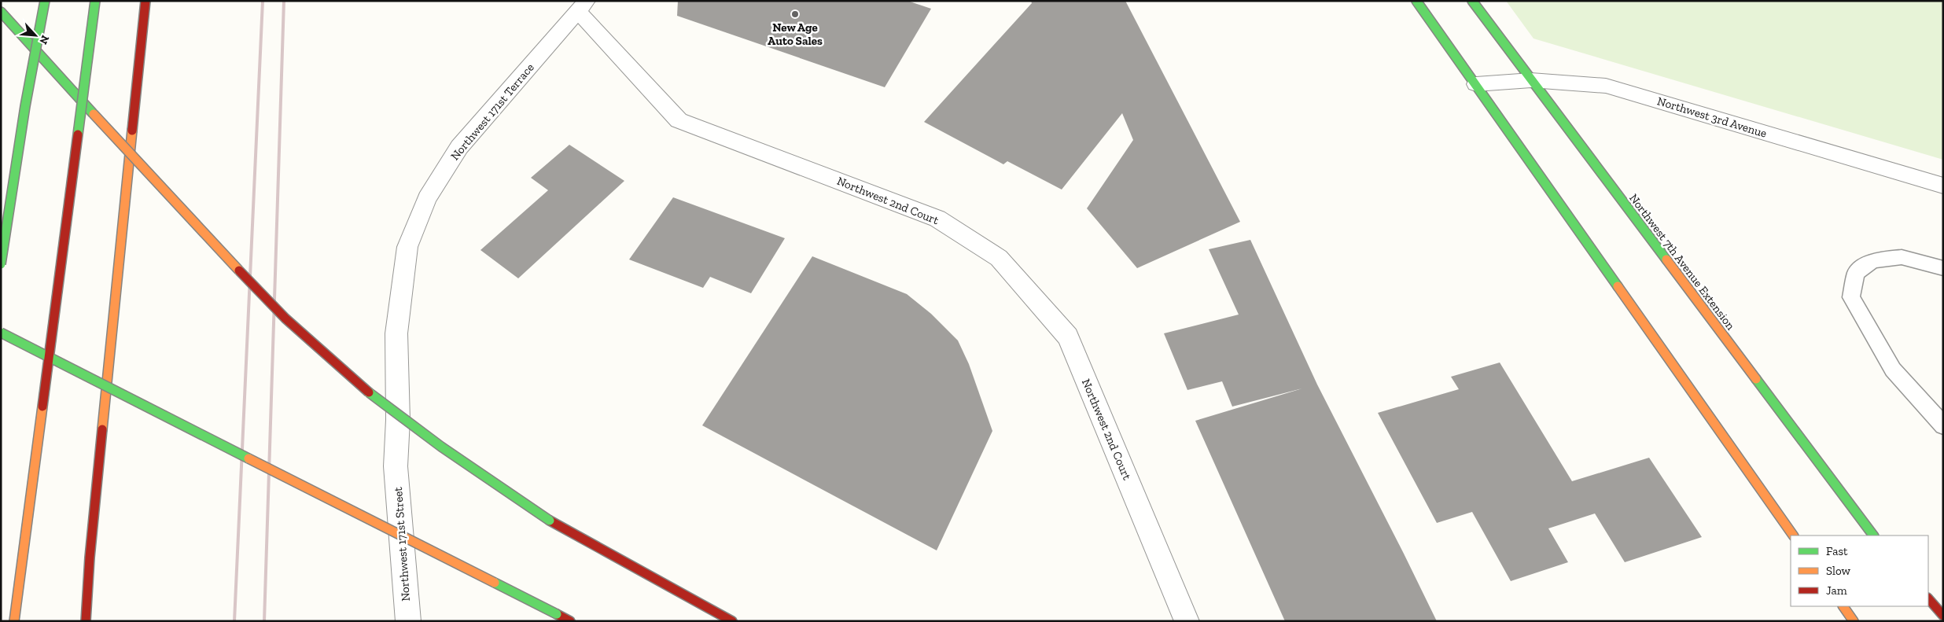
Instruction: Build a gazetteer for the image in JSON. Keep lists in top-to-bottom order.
{
  "streets": {
    "main road": ["Northwest 7th Avenue Extension"],
    "street": [
      "Northwest 171st Terrace",
      "Northwest 3rd Avenue",
      "Northwest 2nd Court",
      "Northwest 171st Street"
    ]
  },
  "crossings": [
    ["Northwest 171st Terrace", "Northwest 2nd Court"],
    ["Northwest 171st Terrace", "Northwest 171st Street"],
    ["Northwest 3rd Avenue", "Northwest 7th Avenue Extension"]
  ],
  "places": ["New Age Auto Sales"],
  "legend": ["Fast", "Slow", "Jam"],
  "north": "bottom right"
}
